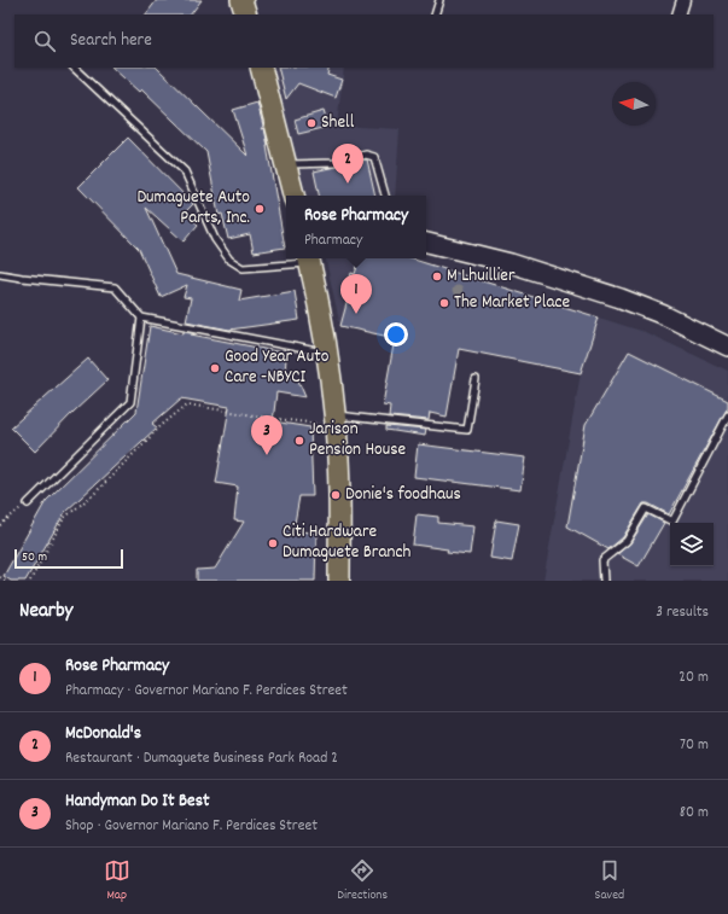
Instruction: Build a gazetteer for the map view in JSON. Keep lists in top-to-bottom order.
{
  "places": [
    "Shell",
    "Dumaguete Auto Parts, Inc.",
    "M Lhuillier",
    "The Market Place",
    "Good Year Auto Care -NBYCI",
    "Jarison Pension House",
    "Donie's foodhaus",
    "Citi Hardware Dumaguete Branch"
  ],
  "scale_bar": "50 m",
  "north": "left",
  "page": {
    "search": "Search here",
    "pins": ["2", "1", "3"],
    "popup": ["Rose Pharmacy", "Pharmacy"],
    "scale": "50 m",
    "heading": ["Nearby", "3 results"],
    "list": [
      {
        "mark": "1",
        "name": "Rose Pharmacy",
        "note": "Pharmacy · Governor Mariano F. Perdices Street",
        "value": "20 m"
      },
      {
        "mark": "2",
        "name": "McDonald's",
        "note": "Restaurant · Dumaguete Business Park Road 2",
        "value": "70 m"
      },
      {
        "mark": "3",
        "name": "Handyman Do It Best",
        "note": "Shop · Governor Mariano F. Perdices Street",
        "value": "80 m"
      }
    ],
    "nav": ["Map", "Directions", "Saved"]
  }
}
